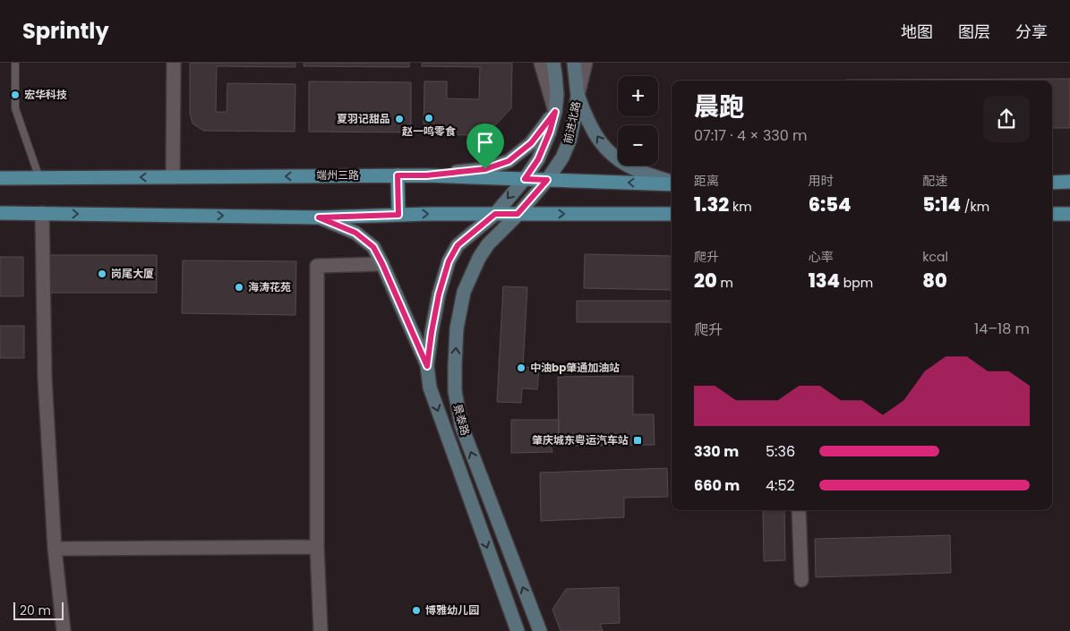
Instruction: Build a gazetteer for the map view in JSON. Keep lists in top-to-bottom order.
{
  "streets": {
    "main road": ["端州三路"],
    "street": ["前进北路", "景泰路"]
  },
  "crossings": [
    ["前进北路", "端州三路"],
    ["前进北路", "景泰路"]
  ],
  "places": {
    "other": [
      "宏华科技",
      "赵一鸣零食",
      "夏羽记甜品",
      "岗尾大厦",
      "海涛花苑",
      "中油bp肇通加油站",
      "博雅幼儿园"
    ],
    "transit": ["肇庆城东粤运汽车站"]
  },
  "scale_bar": "20 m",
  "page": {
    "header": "Sprintly",
    "nav": ["地图", "图层", "分享"],
    "map_buttons": ["+", "−"],
    "heading": ["晨跑", "07:17 · 4 × 330 m"],
    "stats": [
      ["距离", "1.32 km"],
      ["用时", "6:54"],
      ["配速", "5:14 /km"],
      ["爬升", "20 m"],
      ["心率", "134 bpm"],
      ["kcal", "80"]
    ],
    "chart": ["爬升", "14–18 m"],
    "list": [
      {
        "name": "330 m",
        "note": "5:36"
      },
      {
        "name": "660 m",
        "note": "4:52"
      }
    ],
    "scale": "20 m"
  }
}
